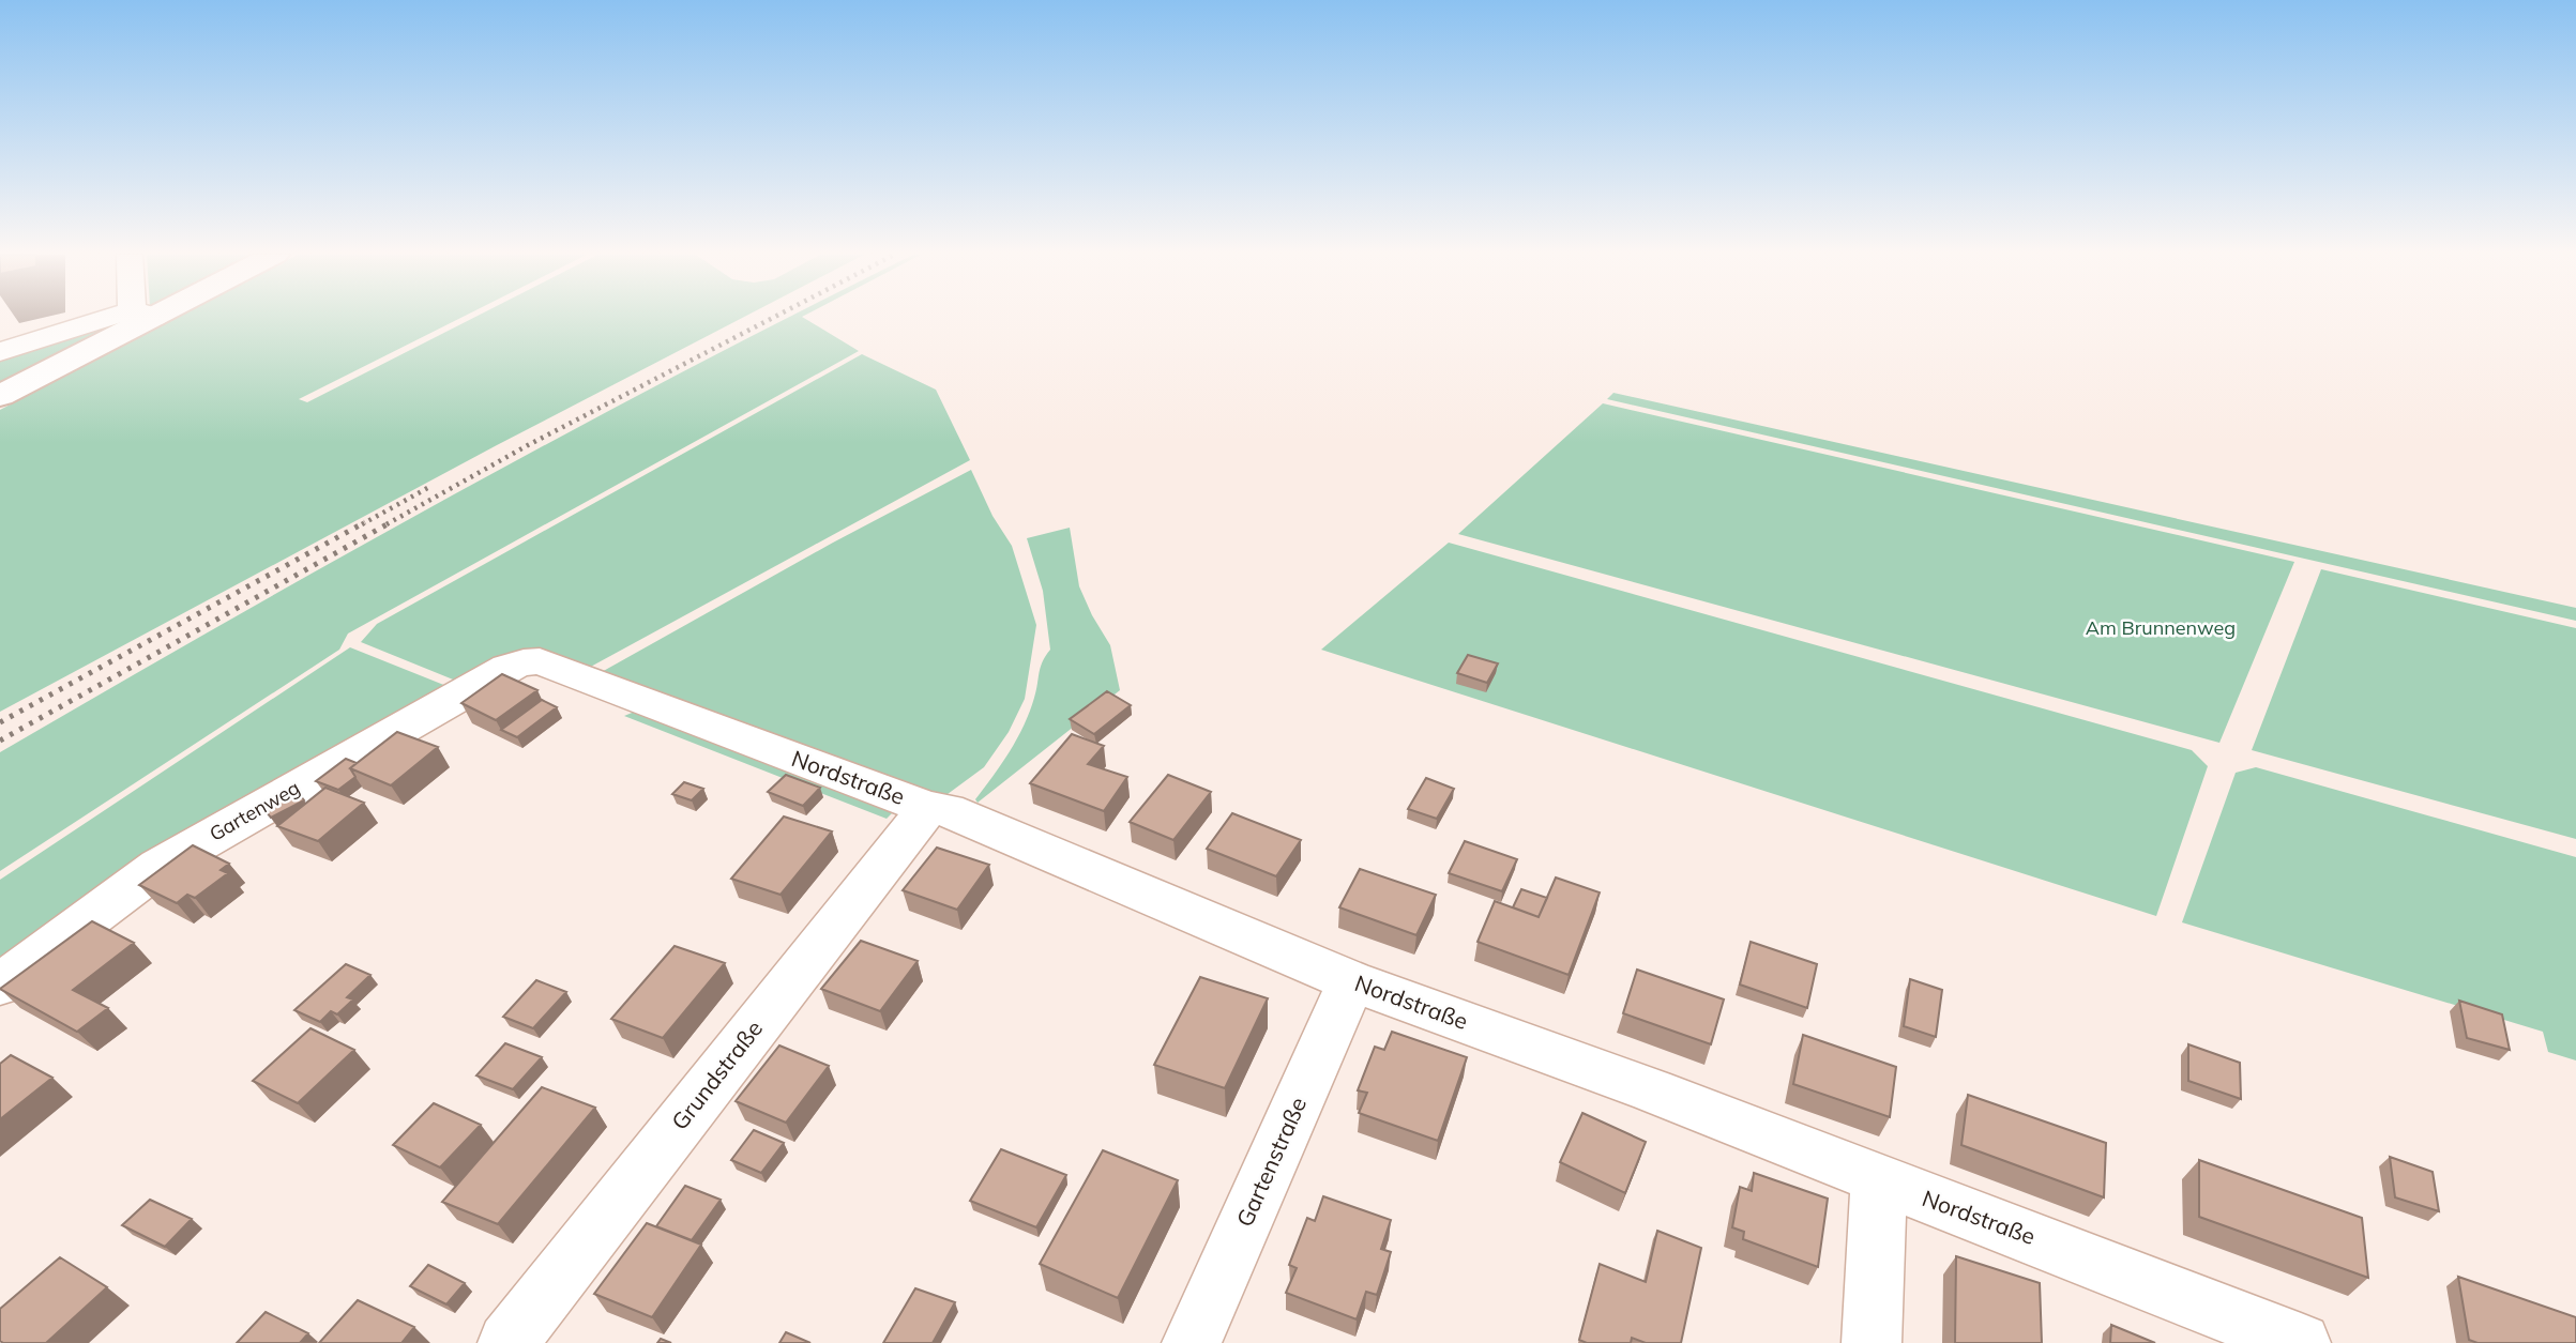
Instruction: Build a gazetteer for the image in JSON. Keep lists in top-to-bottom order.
{
  "streets": {
    "street": [
      "Nordstraße",
      "Gartenweg",
      "Grundstraße",
      "Gartenstraße"
    ]
  },
  "crossings": [
    ["Nordstraße", "Gartenweg"],
    ["Nordstraße", "Grundstraße"],
    ["Nordstraße", "Gartenstraße"]
  ],
  "parks": ["Am Brunnenweg"]
}
